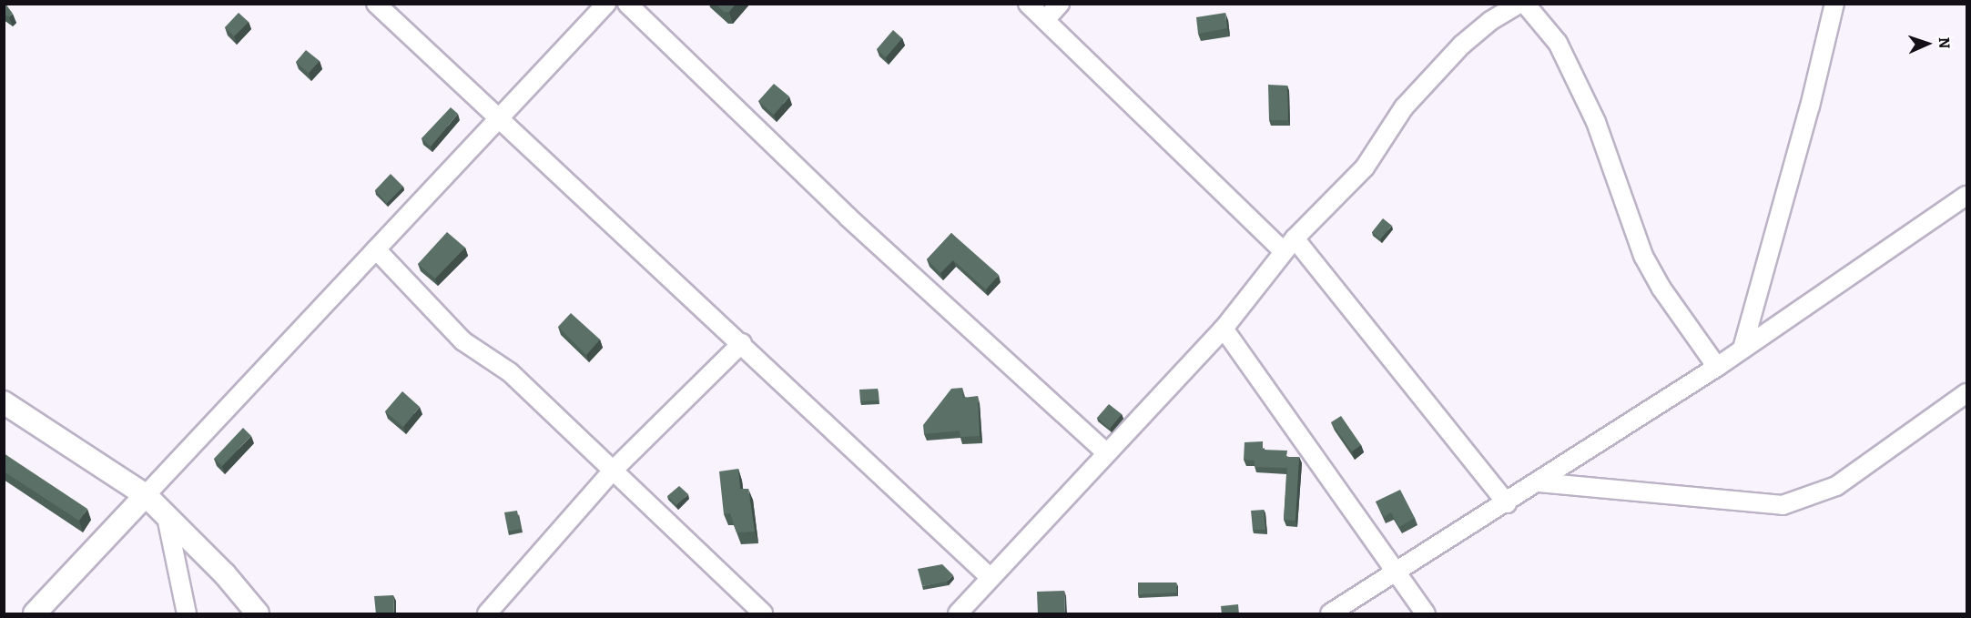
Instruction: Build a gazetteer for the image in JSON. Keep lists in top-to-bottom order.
{
  "north": "right"
}
